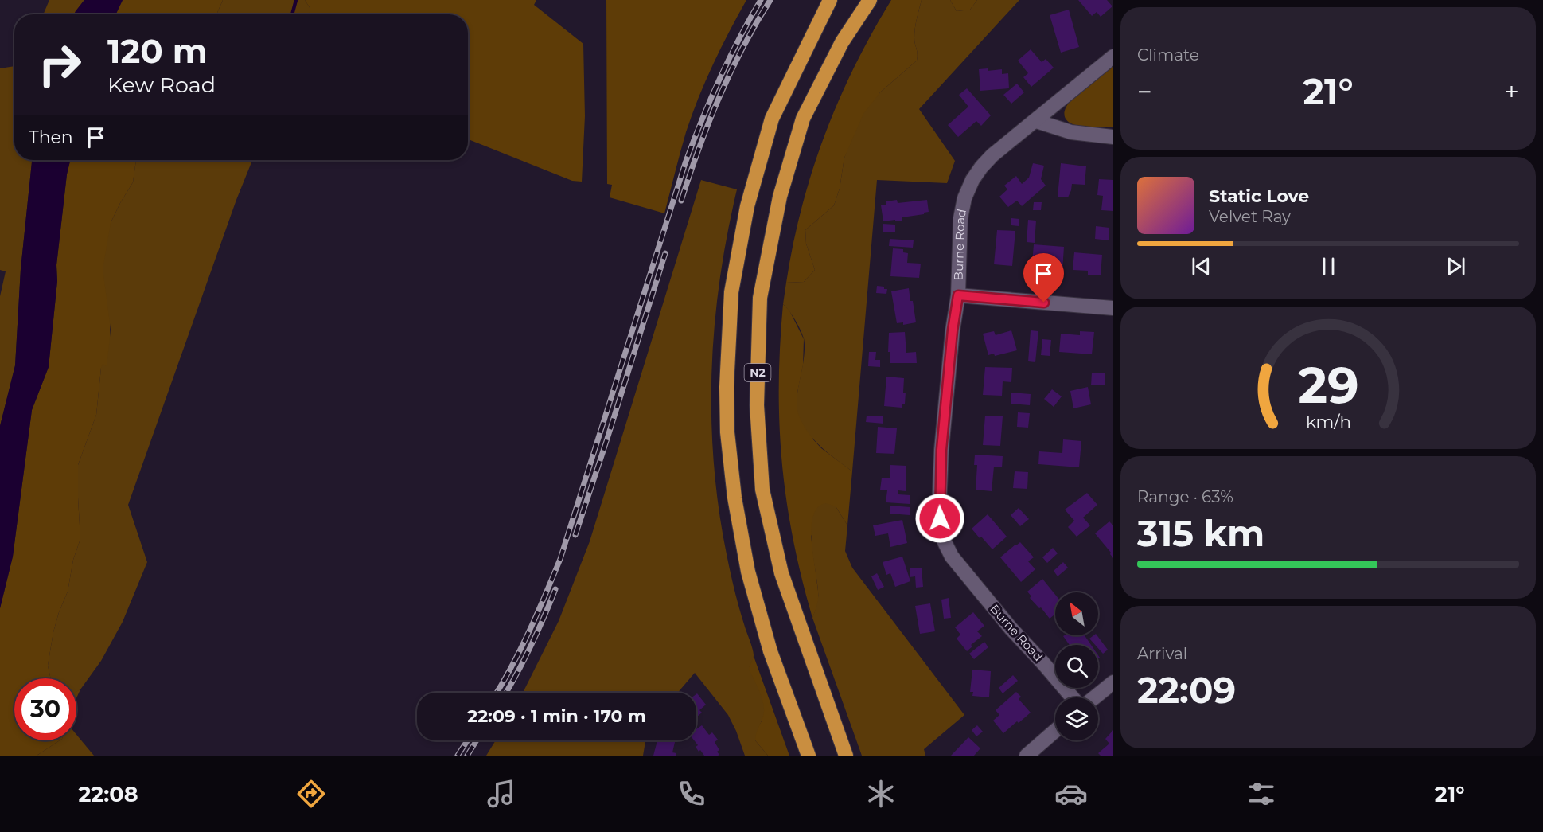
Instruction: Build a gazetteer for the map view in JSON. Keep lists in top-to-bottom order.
{
  "streets": {
    "highway": ["N2"],
    "street": ["Burne Road"]
  },
  "north": "top left",
  "page": {
    "tile": [
      "Climate",
      ["Range · 63%", "315 km"],
      ["Arrival", "22:09"]
    ],
    "turn": ["120 m", "Kew Road"],
    "heat": ["−", "21°", "+"],
    "then": "Then",
    "song": ["Static Love", "Velvet Ray"],
    "limit": "30",
    "trip": "22:09 · 1 min · 170 m",
    "tabs": ["22:08", "21°"],
    "gauge": ["29", "km/h"]
  }
}
